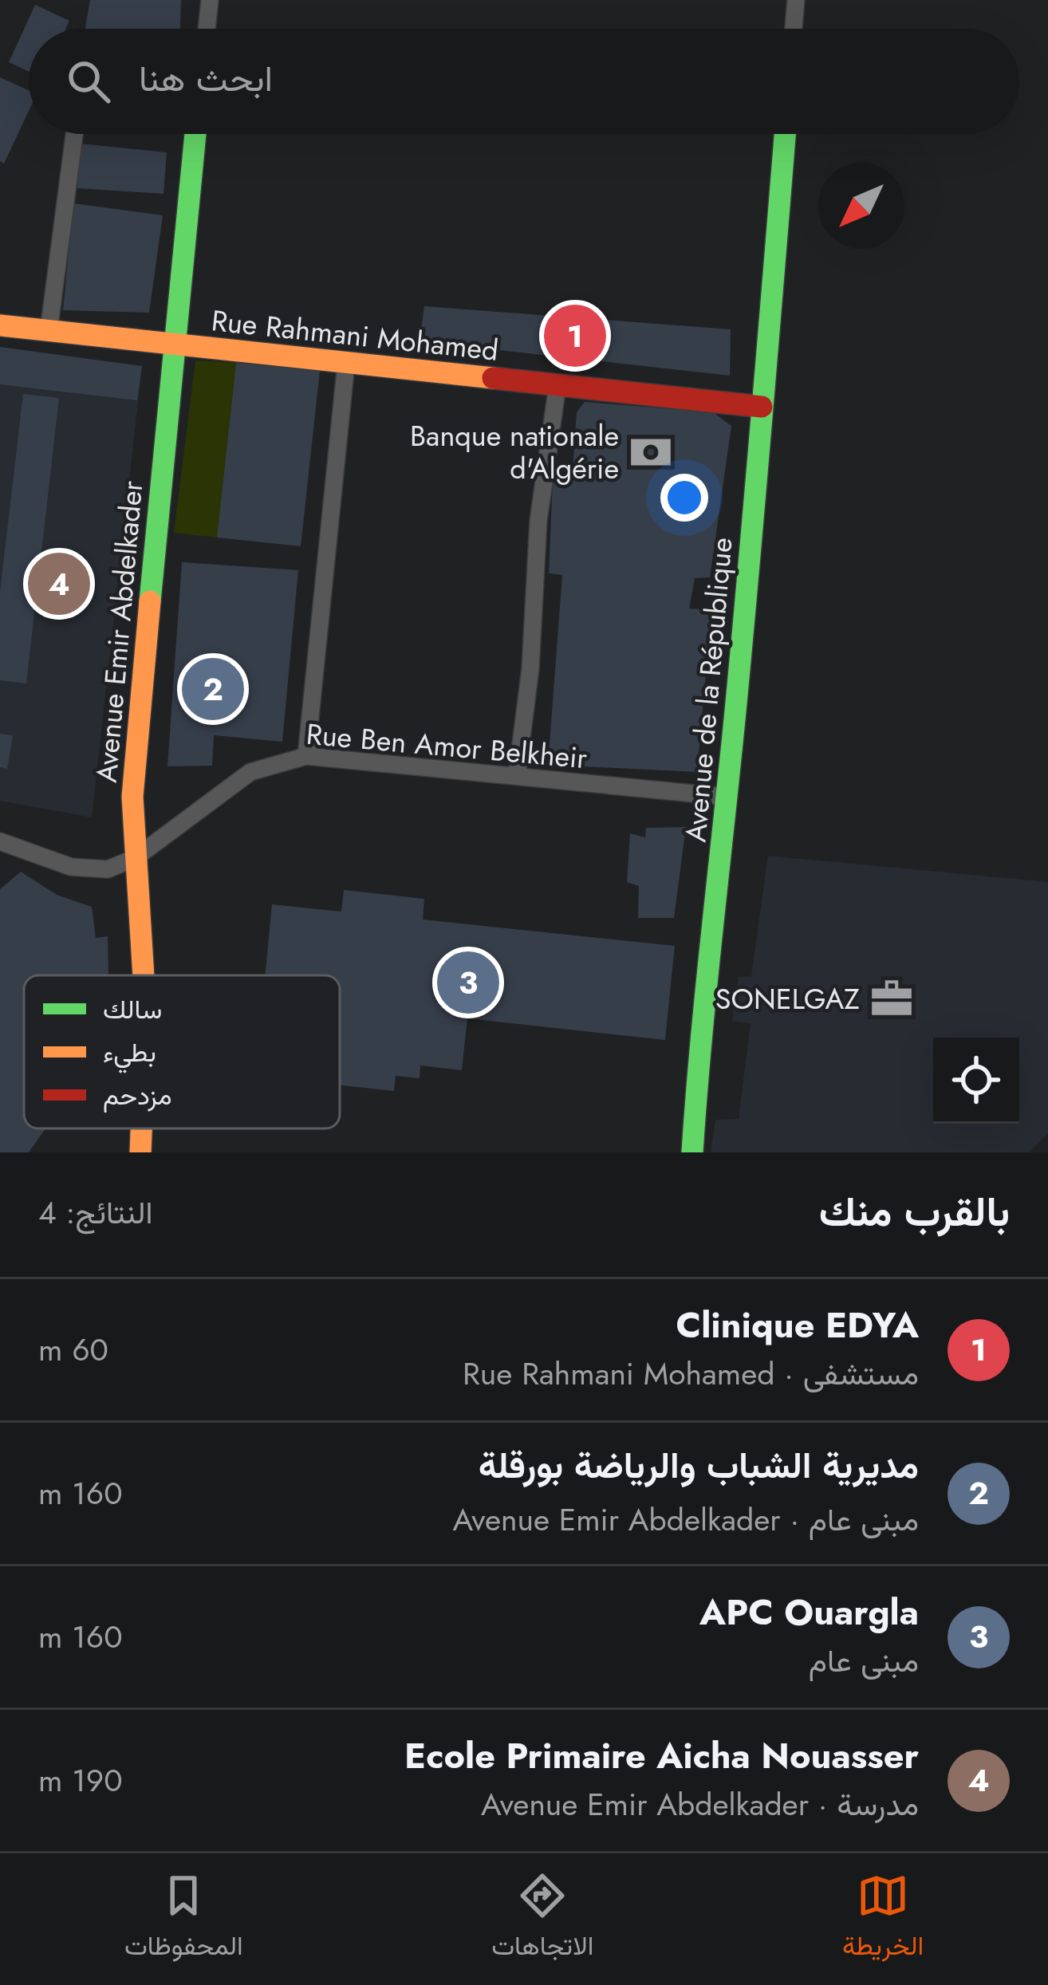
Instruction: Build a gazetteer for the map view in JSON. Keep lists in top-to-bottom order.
{
  "streets": {
    "street": [
      "Rue Rahmani Mohamed",
      "Avenue Emir Abdelkader",
      "Avenue de la République",
      "Rue Ben Amor Belkheir"
    ]
  },
  "crossings": [
    ["Rue Rahmani Mohamed", "Avenue Emir Abdelkader"],
    ["Rue Rahmani Mohamed", "Avenue de la République"],
    ["Avenue Emir Abdelkader", "Rue Ben Amor Belkheir"],
    ["Avenue de la République", "Rue Ben Amor Belkheir"]
  ],
  "places": {
    "bank": ["Banque nationale d'Algérie"],
    "office": ["SONELGAZ"]
  },
  "legend": ["سالك", "بطيء", "مزدحم"],
  "north": "bottom left",
  "page": {
    "search": "ابحث هنا",
    "pins": [
      "1",
      "4",
      "2",
      "3"
    ],
    "heading": ["بالقرب منك", "النتائج: 4"],
    "list": [
      {
        "mark": "1",
        "name": "Clinique EDYA",
        "note": "مستشفى · Rue Rahmani Mohamed",
        "value": "60 m"
      },
      {
        "mark": "2",
        "name": "مديرية الشباب والرياضة بورقلة",
        "note": "مبنى عام · Avenue Emir Abdelkader",
        "value": "160 m"
      },
      {
        "mark": "3",
        "name": "APC Ouargla",
        "note": "مبنى عام",
        "value": "160 m"
      },
      {
        "mark": "4",
        "name": "Ecole Primaire Aicha Nouasser",
        "note": "مدرسة · Avenue Emir Abdelkader",
        "value": "190 m"
      }
    ],
    "nav": ["الخريطة", "الاتجاهات", "المحفوظات"]
  }
}
